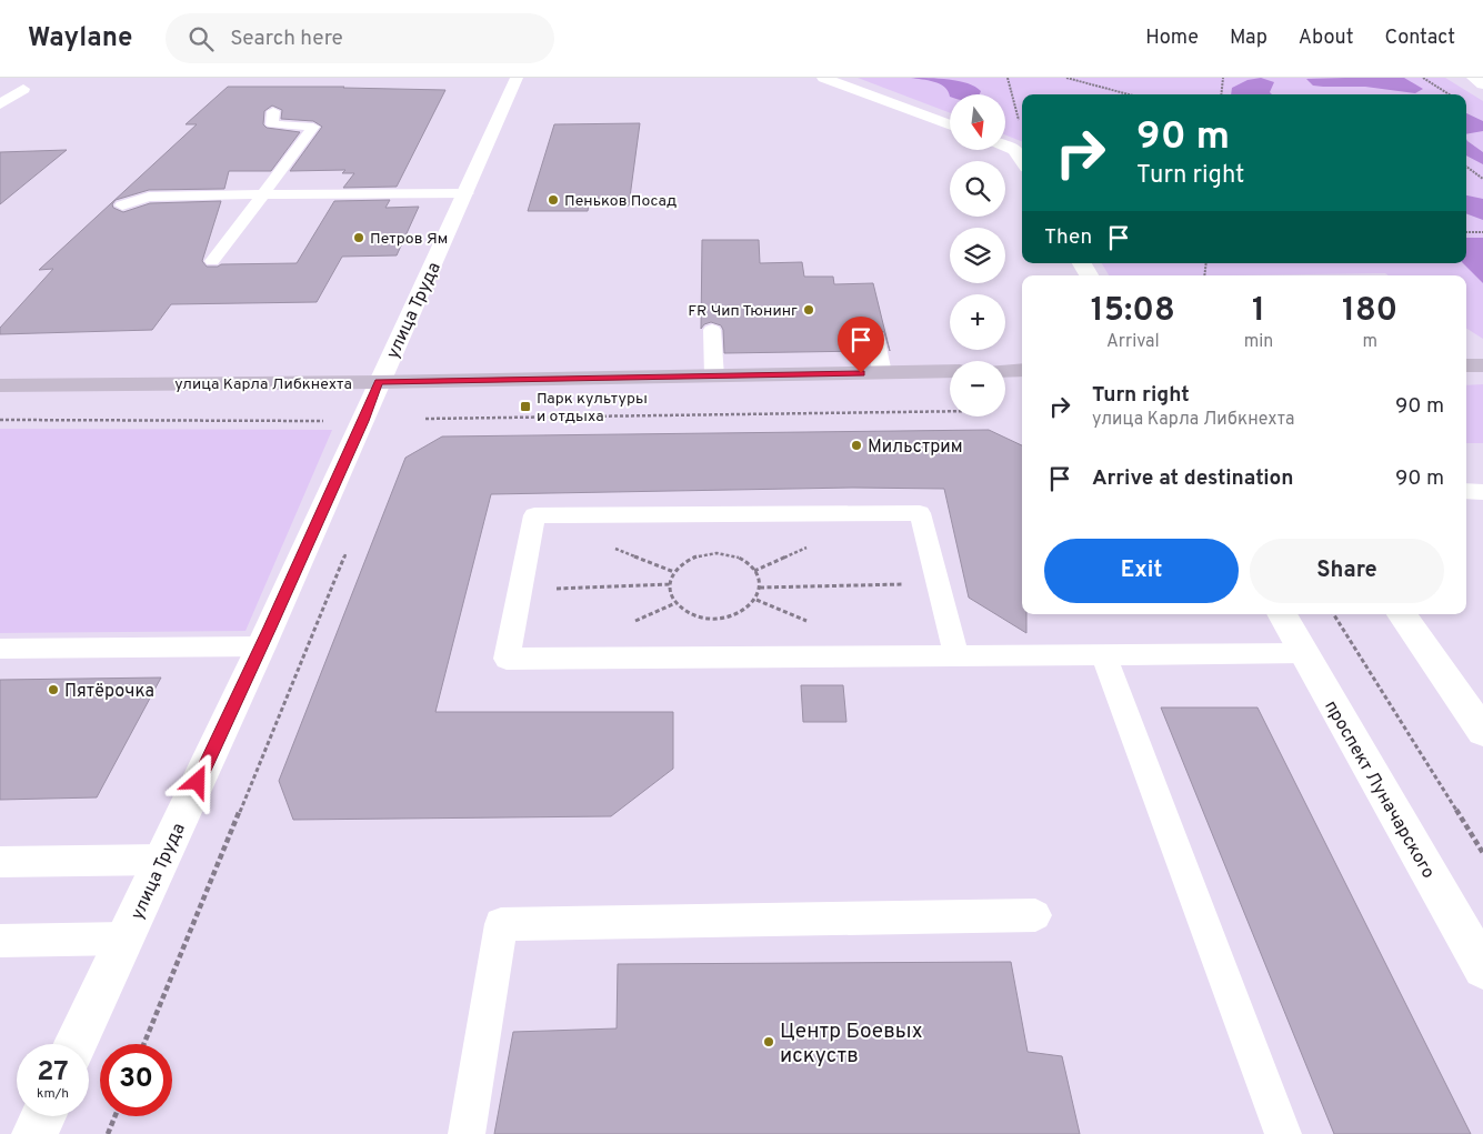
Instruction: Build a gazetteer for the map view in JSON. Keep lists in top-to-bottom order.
{
  "streets": {
    "main road": ["улица Карла Либкнехта"],
    "street": ["улица Труда", "проспект Луначарского"]
  },
  "crossings": [
    ["улица Труда", "улица Карла Либкнехта"]
  ],
  "places": {
    "other": [
      "Пеньков Посад",
      "Петров Ям",
      "FR Чип Тюнинг",
      "Мильстрим",
      "Пятёрочка",
      "Центр Боевых искуств"
    ],
    "transit": ["Парк культуры и отдыха"]
  },
  "north": "bottom",
  "page": {
    "header": "Waylane",
    "search": "Search here",
    "nav": [
      "Home",
      "Map",
      "About",
      "Contact"
    ],
    "map_buttons": ["+", "−"],
    "turn": ["90 m", "Turn right"],
    "then": "Then",
    "eta": [
      "15:08",
      "Arrival",
      "1",
      "min",
      "180",
      "m"
    ],
    "list": [
      {
        "name": "Turn right",
        "note": "улица Карла Либкнехта",
        "value": "90 m"
      },
      {
        "name": "Arrive at destination",
        "value": "90 m"
      }
    ],
    "buttons": ["Exit", "Share"],
    "speed": "27 km/h",
    "limit": "30"
  }
}
